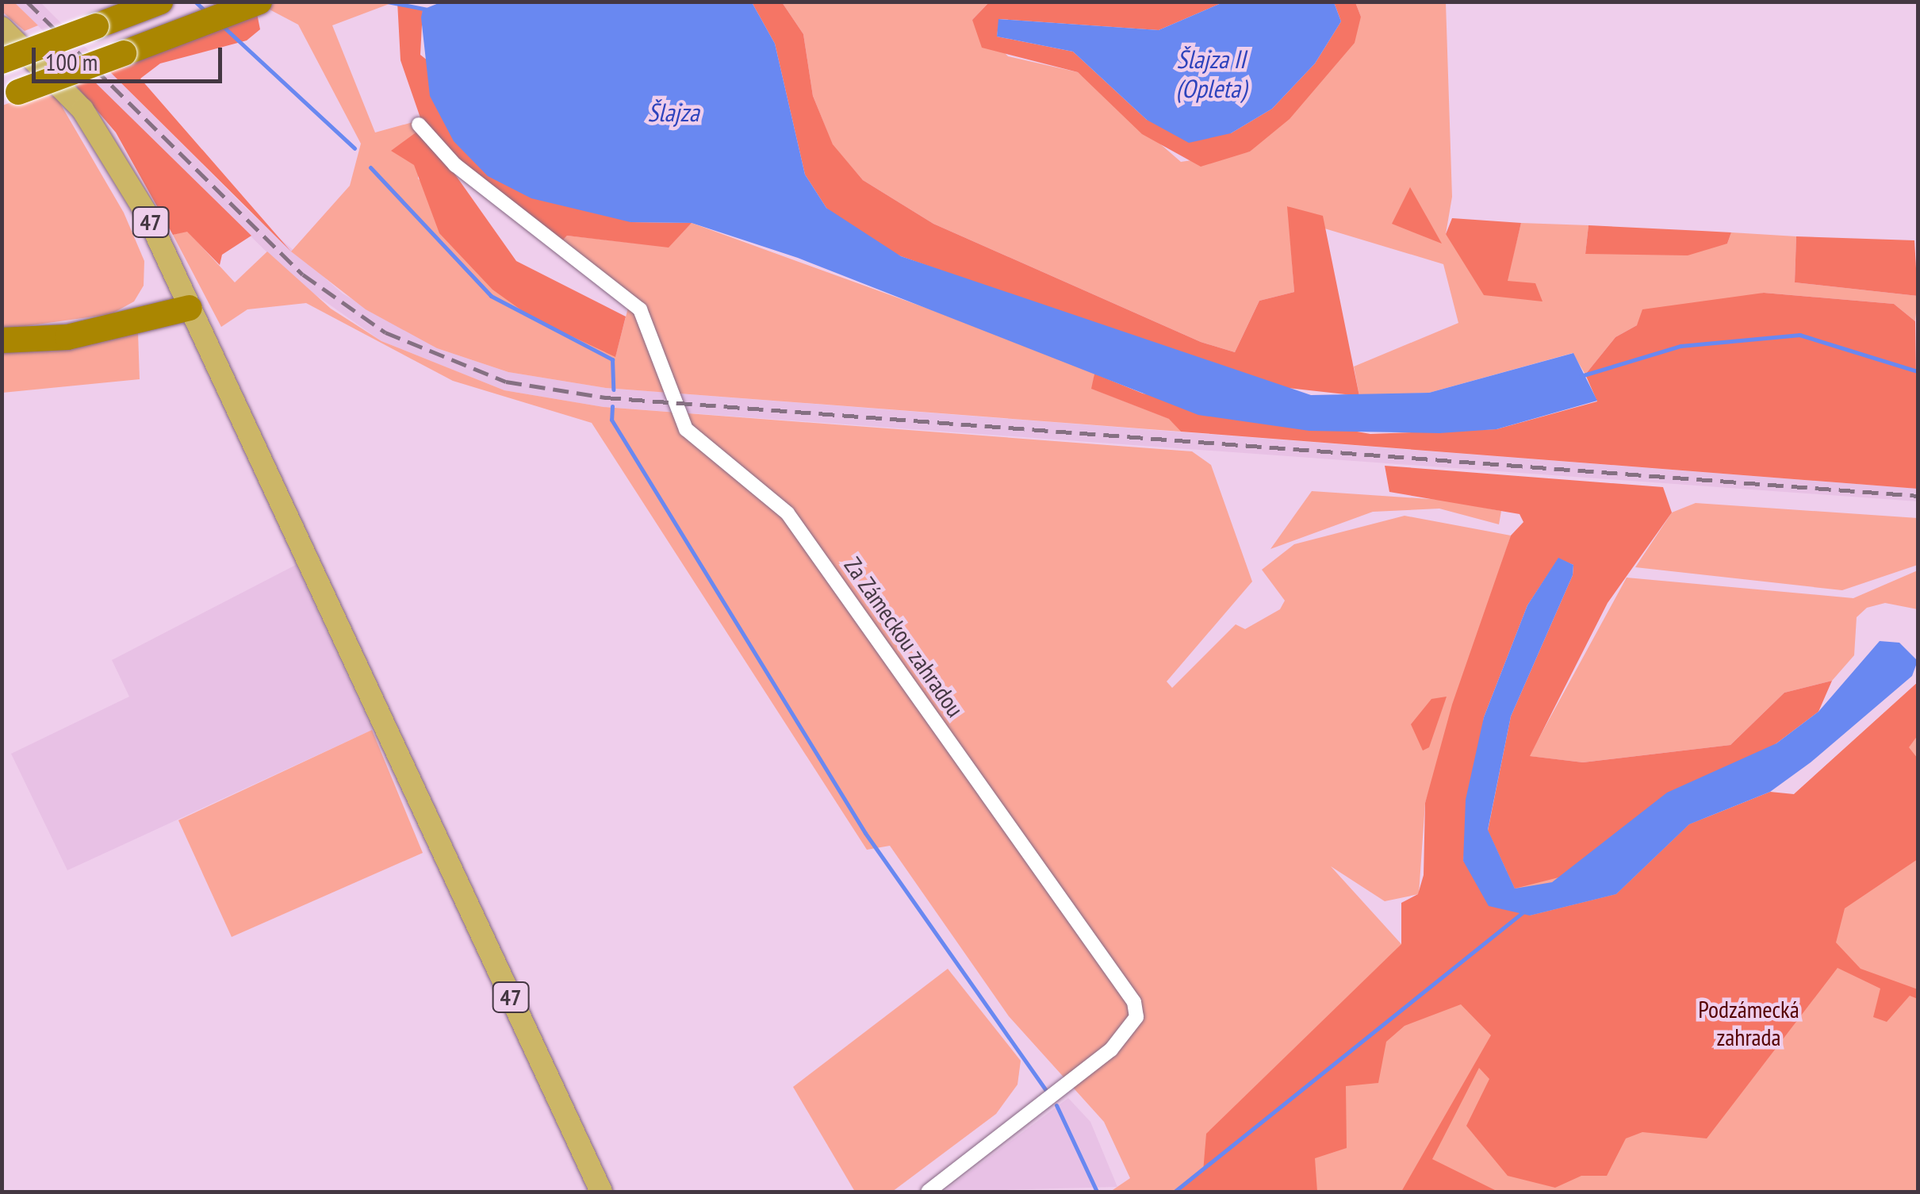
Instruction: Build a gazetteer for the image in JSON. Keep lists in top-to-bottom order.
{
  "streets": {
    "main road": ["47"],
    "street": ["Za Zámeckou zahradou"]
  },
  "water": ["Šlajza II (Opleta)", "Šlajza"],
  "parks": ["Podzámecká zahrada"],
  "scale_bar": "100 m"
}
